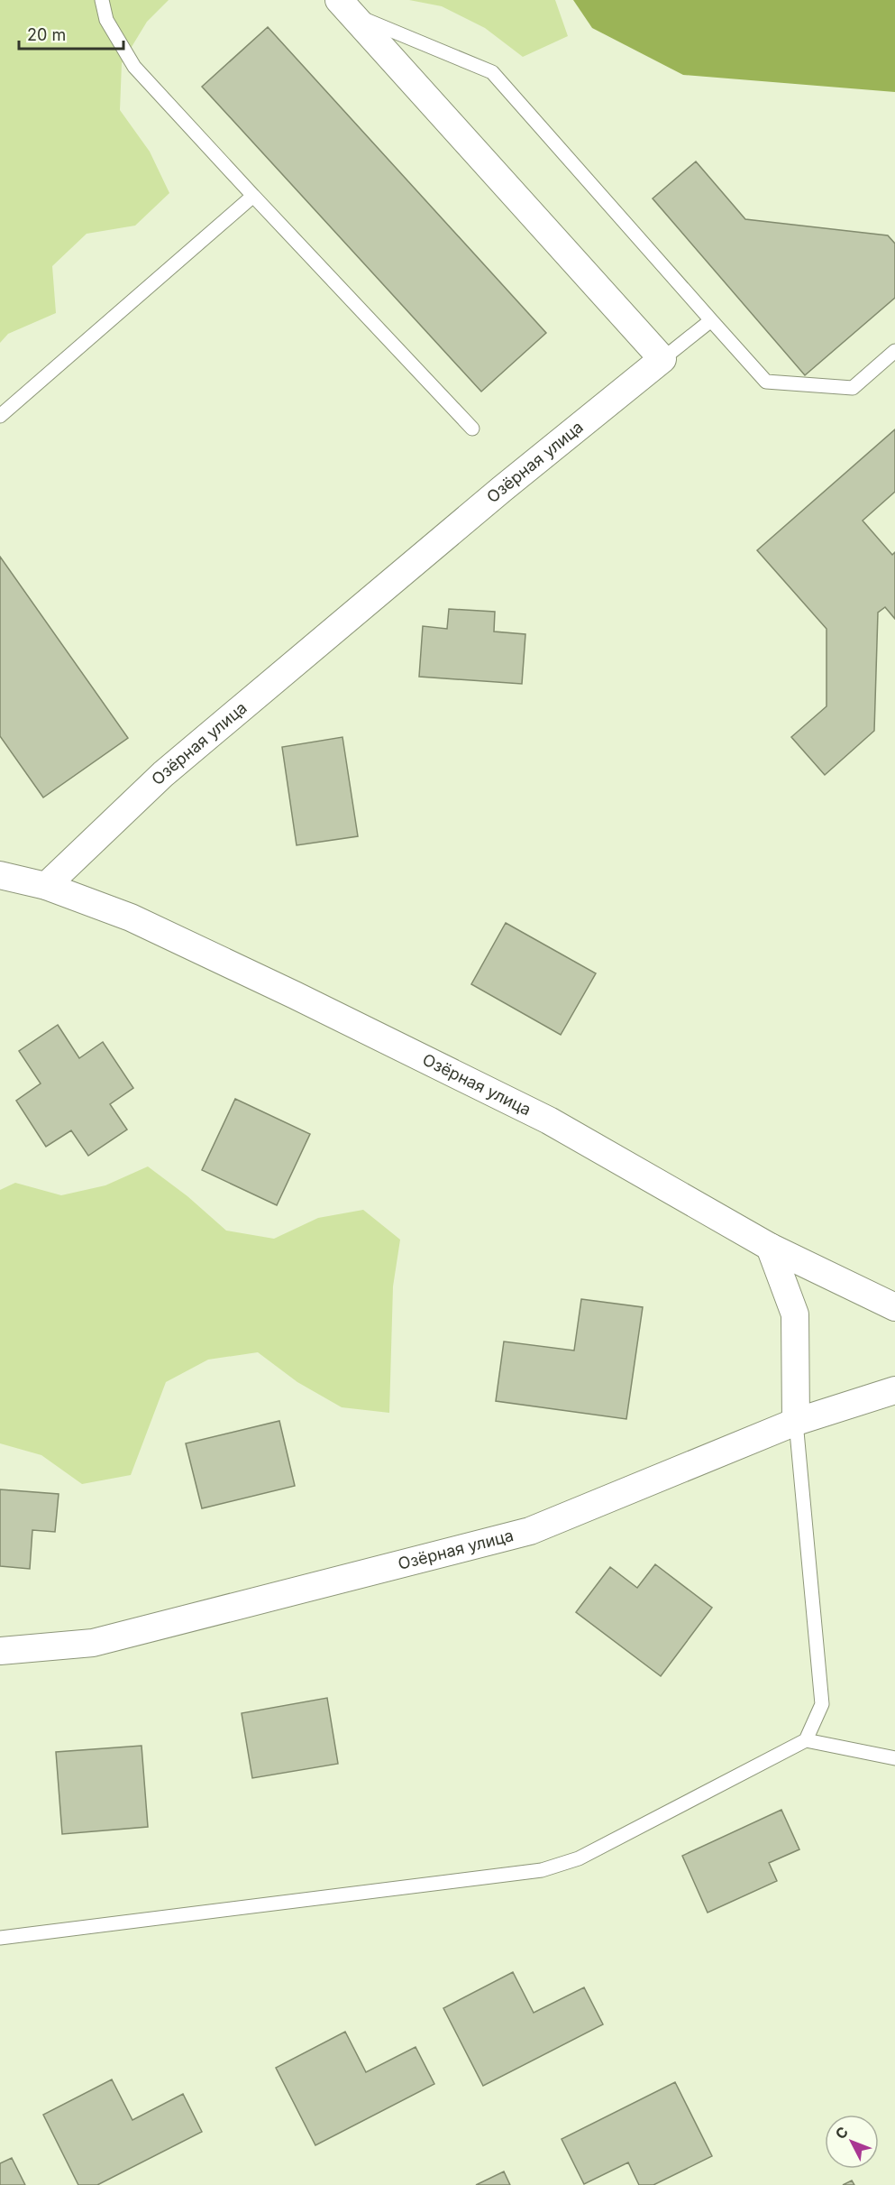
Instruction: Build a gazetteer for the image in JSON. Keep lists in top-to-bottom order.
{
  "streets": {
    "street": ["Озёрная улица"]
  },
  "scale_bar": "20 m",
  "north": "top left"
}
